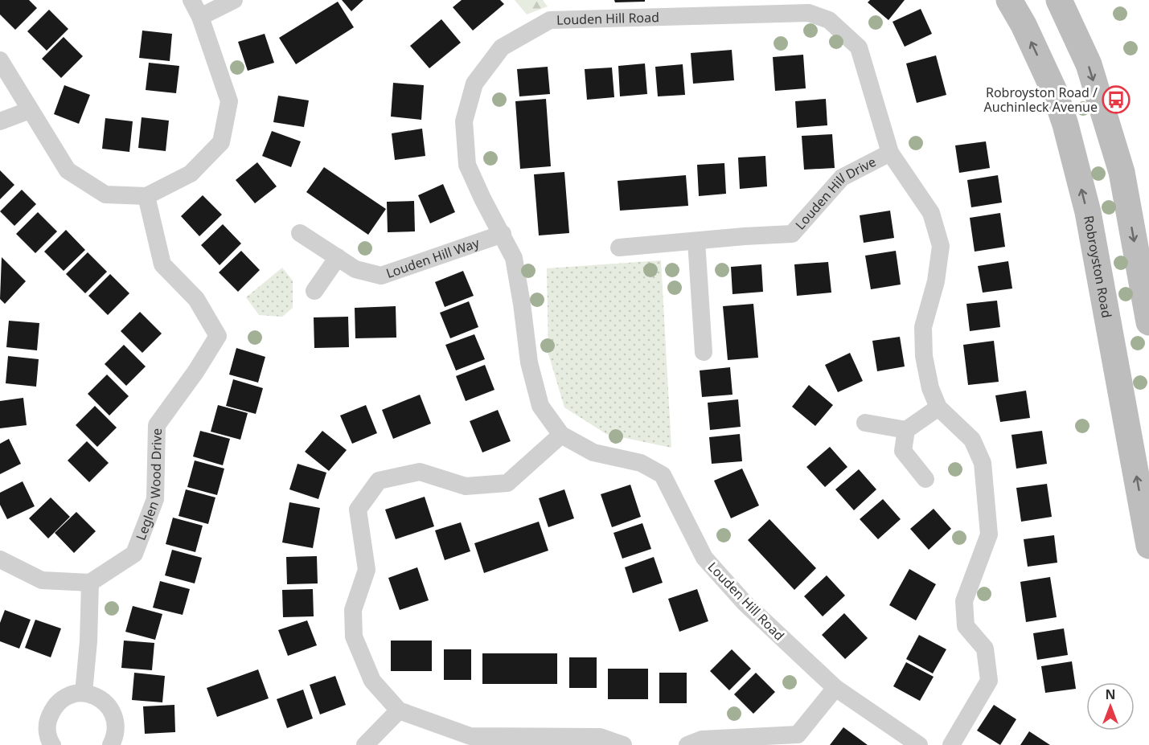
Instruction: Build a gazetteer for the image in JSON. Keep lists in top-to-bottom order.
{
  "streets": {
    "main road": ["Robroyston Road"],
    "street": [
      "Louden Hill Road",
      "Louden Hill Drive",
      "Louden Hill Way",
      "Leglen Wood Drive"
    ]
  },
  "crossings": [
    ["Louden Hill Road", "Louden Hill Drive"],
    ["Louden Hill Road", "Louden Hill Way"]
  ],
  "places": {
    "bus stop": ["Robroyston Road / Auchinleck Avenue"]
  },
  "north": "top"
}
